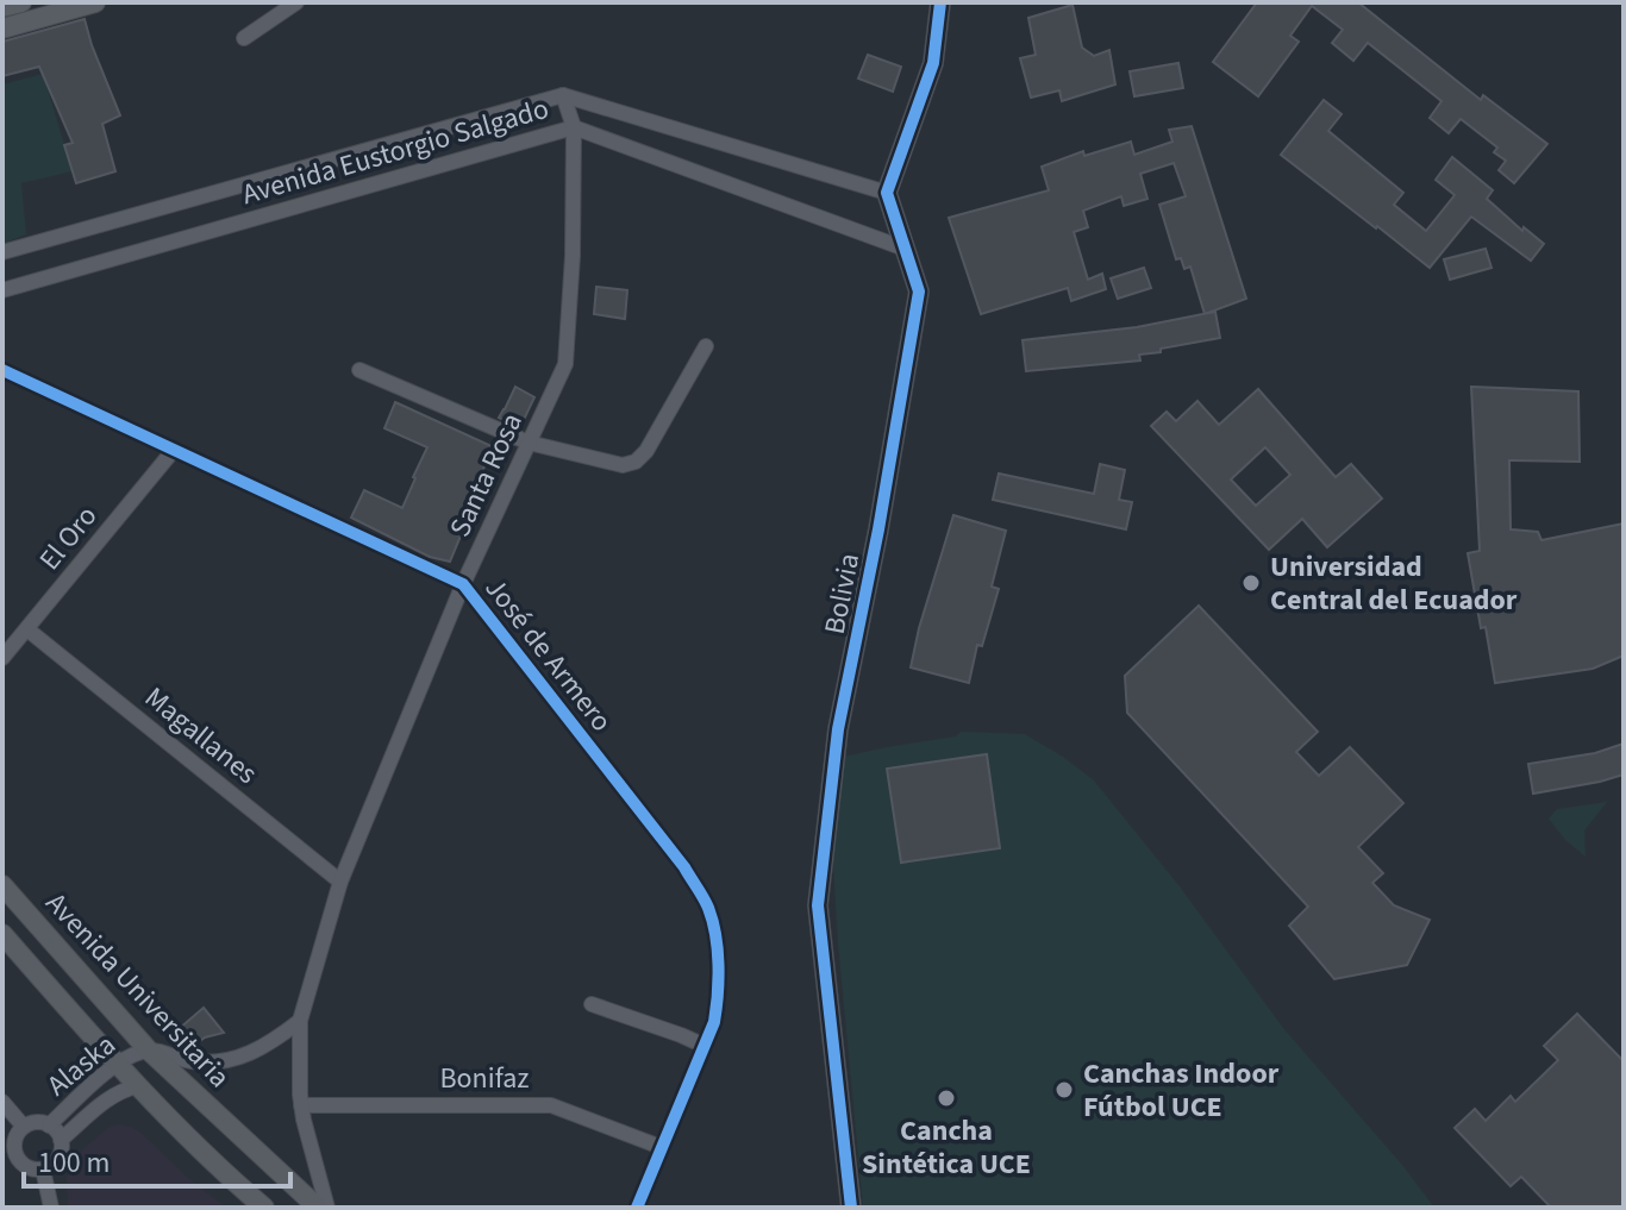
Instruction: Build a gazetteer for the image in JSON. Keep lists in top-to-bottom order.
{
  "streets": {
    "street": [
      "Avenida Eustorgio Salgado",
      "Santa Rosa",
      "El Oro",
      "Bolivia",
      "José de Armero",
      "Magallanes",
      "Avenida Universitaria",
      "Alaska",
      "Bonifaz"
    ]
  },
  "crossings": [
    ["Avenida Eustorgio Salgado", "Santa Rosa"],
    ["Avenida Eustorgio Salgado", "Bolivia"],
    ["Santa Rosa", "José de Armero"],
    ["Santa Rosa", "Magallanes"],
    ["Santa Rosa", "Bonifaz"],
    ["El Oro", "José de Armero"],
    ["El Oro", "Magallanes"],
    ["José de Armero", "Bonifaz"],
    ["Avenida Universitaria", "Alaska"]
  ],
  "places": ["Universidad Central del Ecuador", "Canchas Indoor Fútbol UCE", "Cancha Sintética UCE"],
  "scale_bar": "100 m"
}
